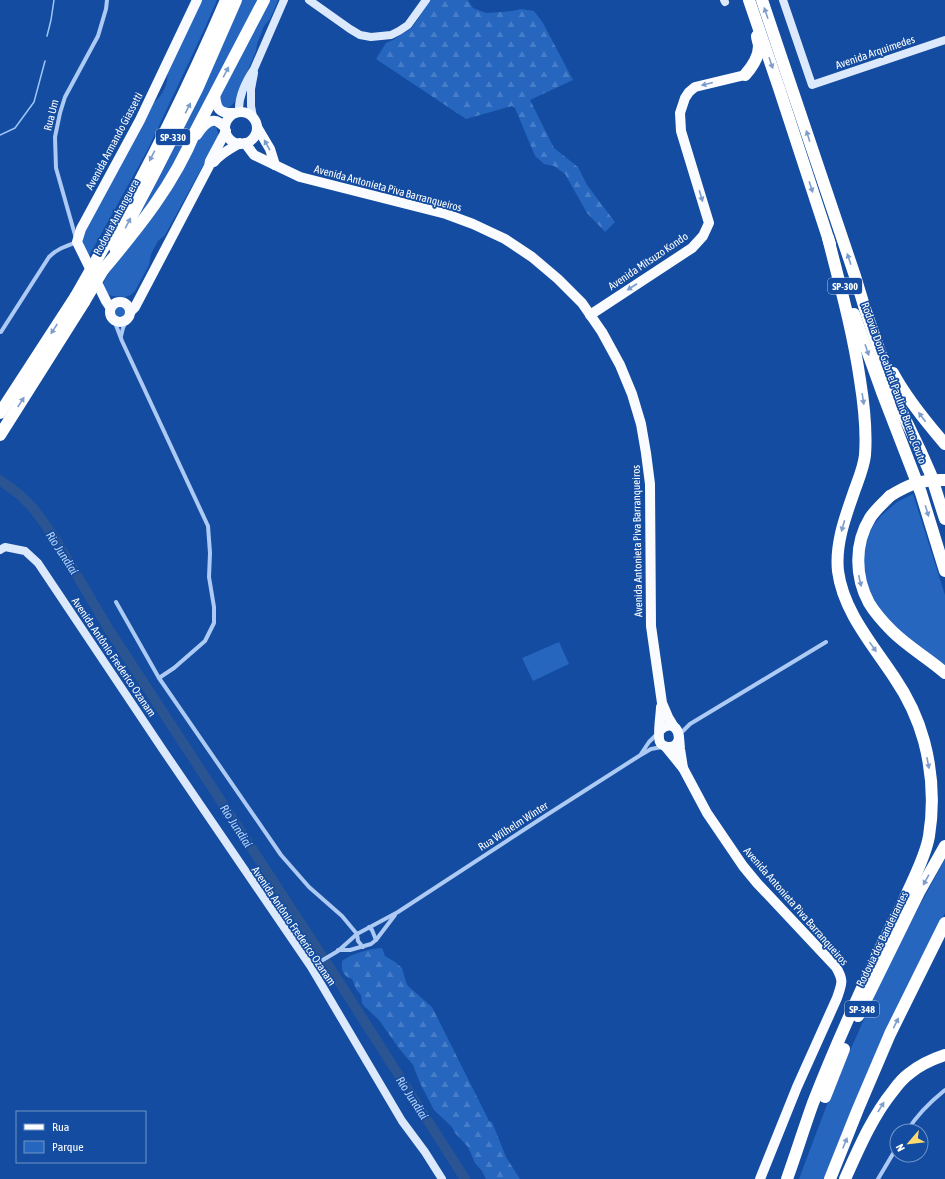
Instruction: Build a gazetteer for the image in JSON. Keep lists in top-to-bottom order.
{
  "streets": {
    "highway": [
      "SP-330",
      "Rodovia Anhanguera",
      "SP-300",
      "Rodovia Dom Gabriel Paulino Bueno Couto",
      "Rodovia dos Bandeirantes",
      "SP-348"
    ],
    "main road": ["Avenida Armando Giassetti", "Avenida Antonieta Piva Barranqueiros", "Avenida Mitsuzo Kondo"],
    "street": [
      "Avenida Arquimedes",
      "Rua Um",
      "Avenida Antônio Frederico Ozanam",
      "Rua Wilhelm Winter"
    ]
  },
  "crossings": [
    ["Rua Um", "Avenida Armando Giassetti"],
    ["Avenida Antonieta Piva Barranqueiros", "Avenida Mitsuzo Kondo"]
  ],
  "one_way": ["Avenida Mitsuzo Kondo"],
  "water": ["Rio Jundiaí"],
  "legend": ["Rua", "Parque"],
  "north": "bottom left"
}
